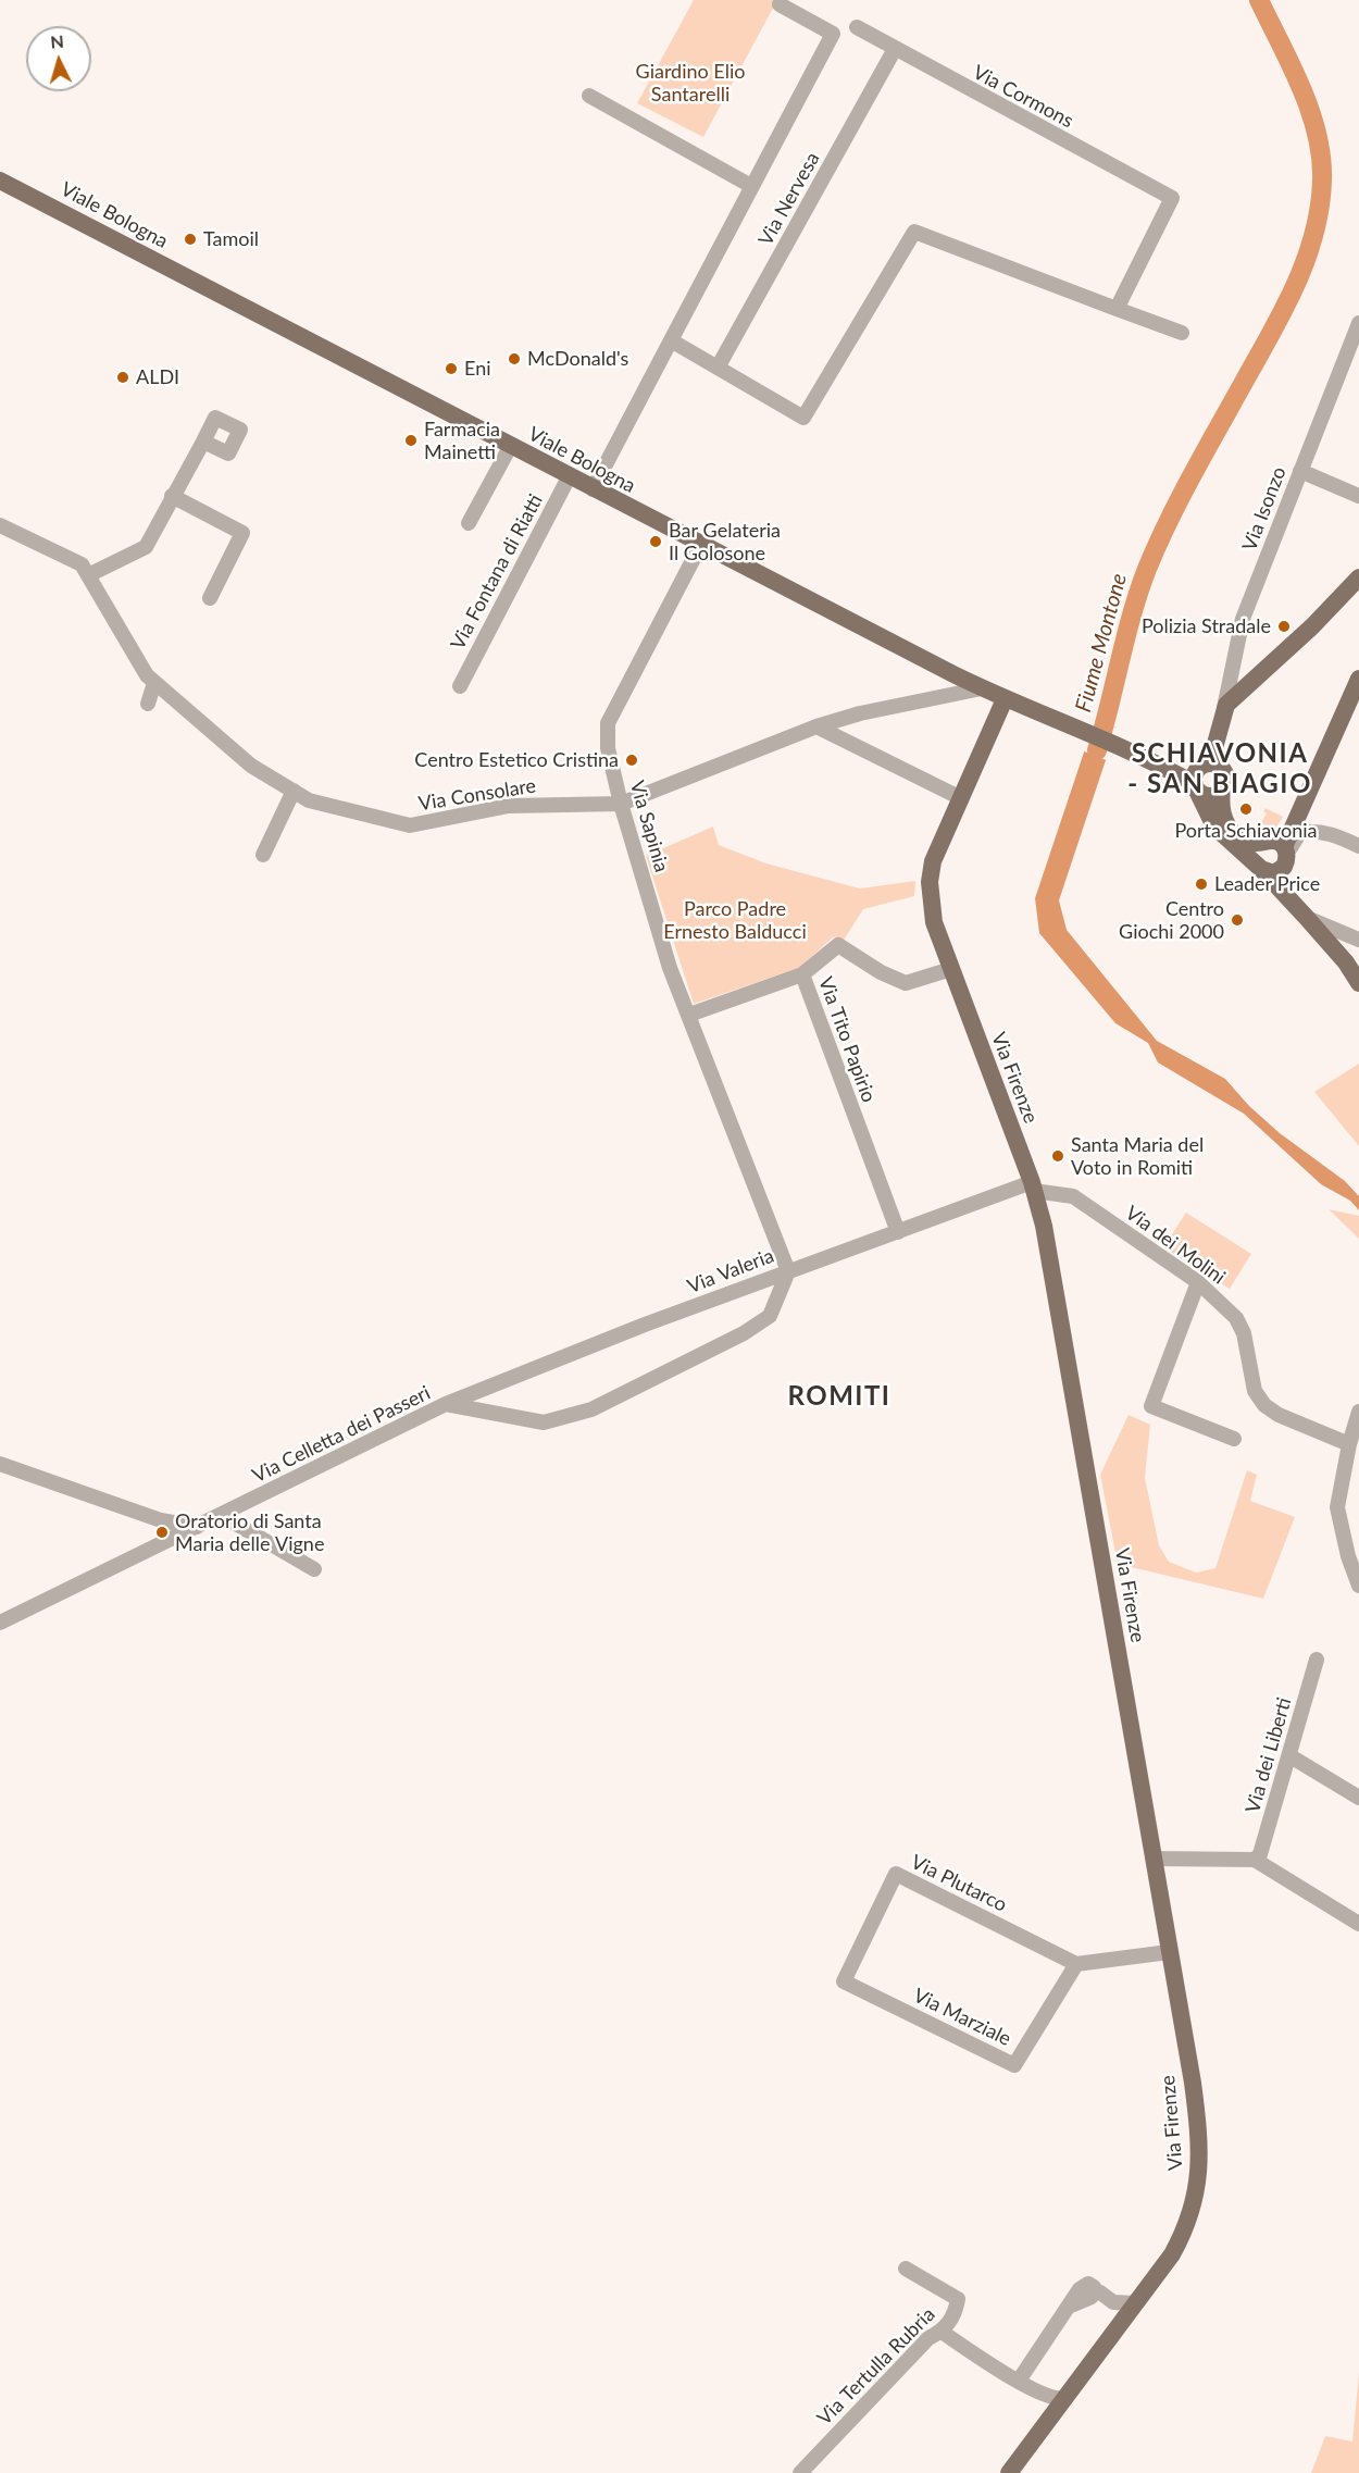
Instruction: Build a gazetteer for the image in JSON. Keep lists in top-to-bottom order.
{
  "streets": {
    "main road": ["Viale Bologna", "Via Firenze"],
    "street": [
      "Via Cormons",
      "Via Nervesa",
      "Via Isonzo",
      "Via Fontana di Riatti",
      "Via Consolare",
      "Via Sapinia",
      "Via Tito Papirio",
      "Via dei Molini",
      "Via Valeria",
      "Via Celletta dei Passeri",
      "Via dei Liberti",
      "Via Plutarco",
      "Via Marziale",
      "Via Tertulla Rubria"
    ]
  },
  "crossings": [
    ["Via Cormons", "Via Nervesa"],
    ["Viale Bologna", "Via Fontana di Riatti"],
    ["Viale Bologna", "Via Consolare"],
    ["Viale Bologna", "Via Sapinia"],
    ["Viale Bologna", "Via Firenze"],
    ["Via Consolare", "Via Sapinia"],
    ["Via Sapinia", "Via Tito Papirio"],
    ["Via Sapinia", "Via Valeria"],
    ["Via Sapinia", "Via Celletta dei Passeri"],
    ["Via Tito Papirio", "Via Valeria"],
    ["Via Firenze", "Via dei Molini"],
    ["Via Firenze", "Via Valeria"],
    ["Via dei Molini", "Via Valeria"],
    ["Via Valeria", "Via Celletta dei Passeri"],
    ["Via Plutarco", "Via Marziale"]
  ],
  "districts": ["SCHIAVONIA - SAN BIAGIO", "ROMITI"],
  "water": ["Fiume Montone"],
  "parks": ["Giardino Elio Santarelli", "Parco Padre Ernesto Balducci"],
  "places": [
    "Tamoil",
    "McDonald's",
    "Eni",
    "ALDI",
    "Farmacia Mainetti",
    "Bar Gelateria Il Golosone",
    "Polizia Stradale",
    "Centro Estetico Cristina",
    "Porta Schiavonia",
    "Leader Price",
    "Centro Giochi 2000",
    "Santa Maria del Voto in Romiti",
    "Oratorio di Santa Maria delle Vigne"
  ],
  "north": "top"
}
